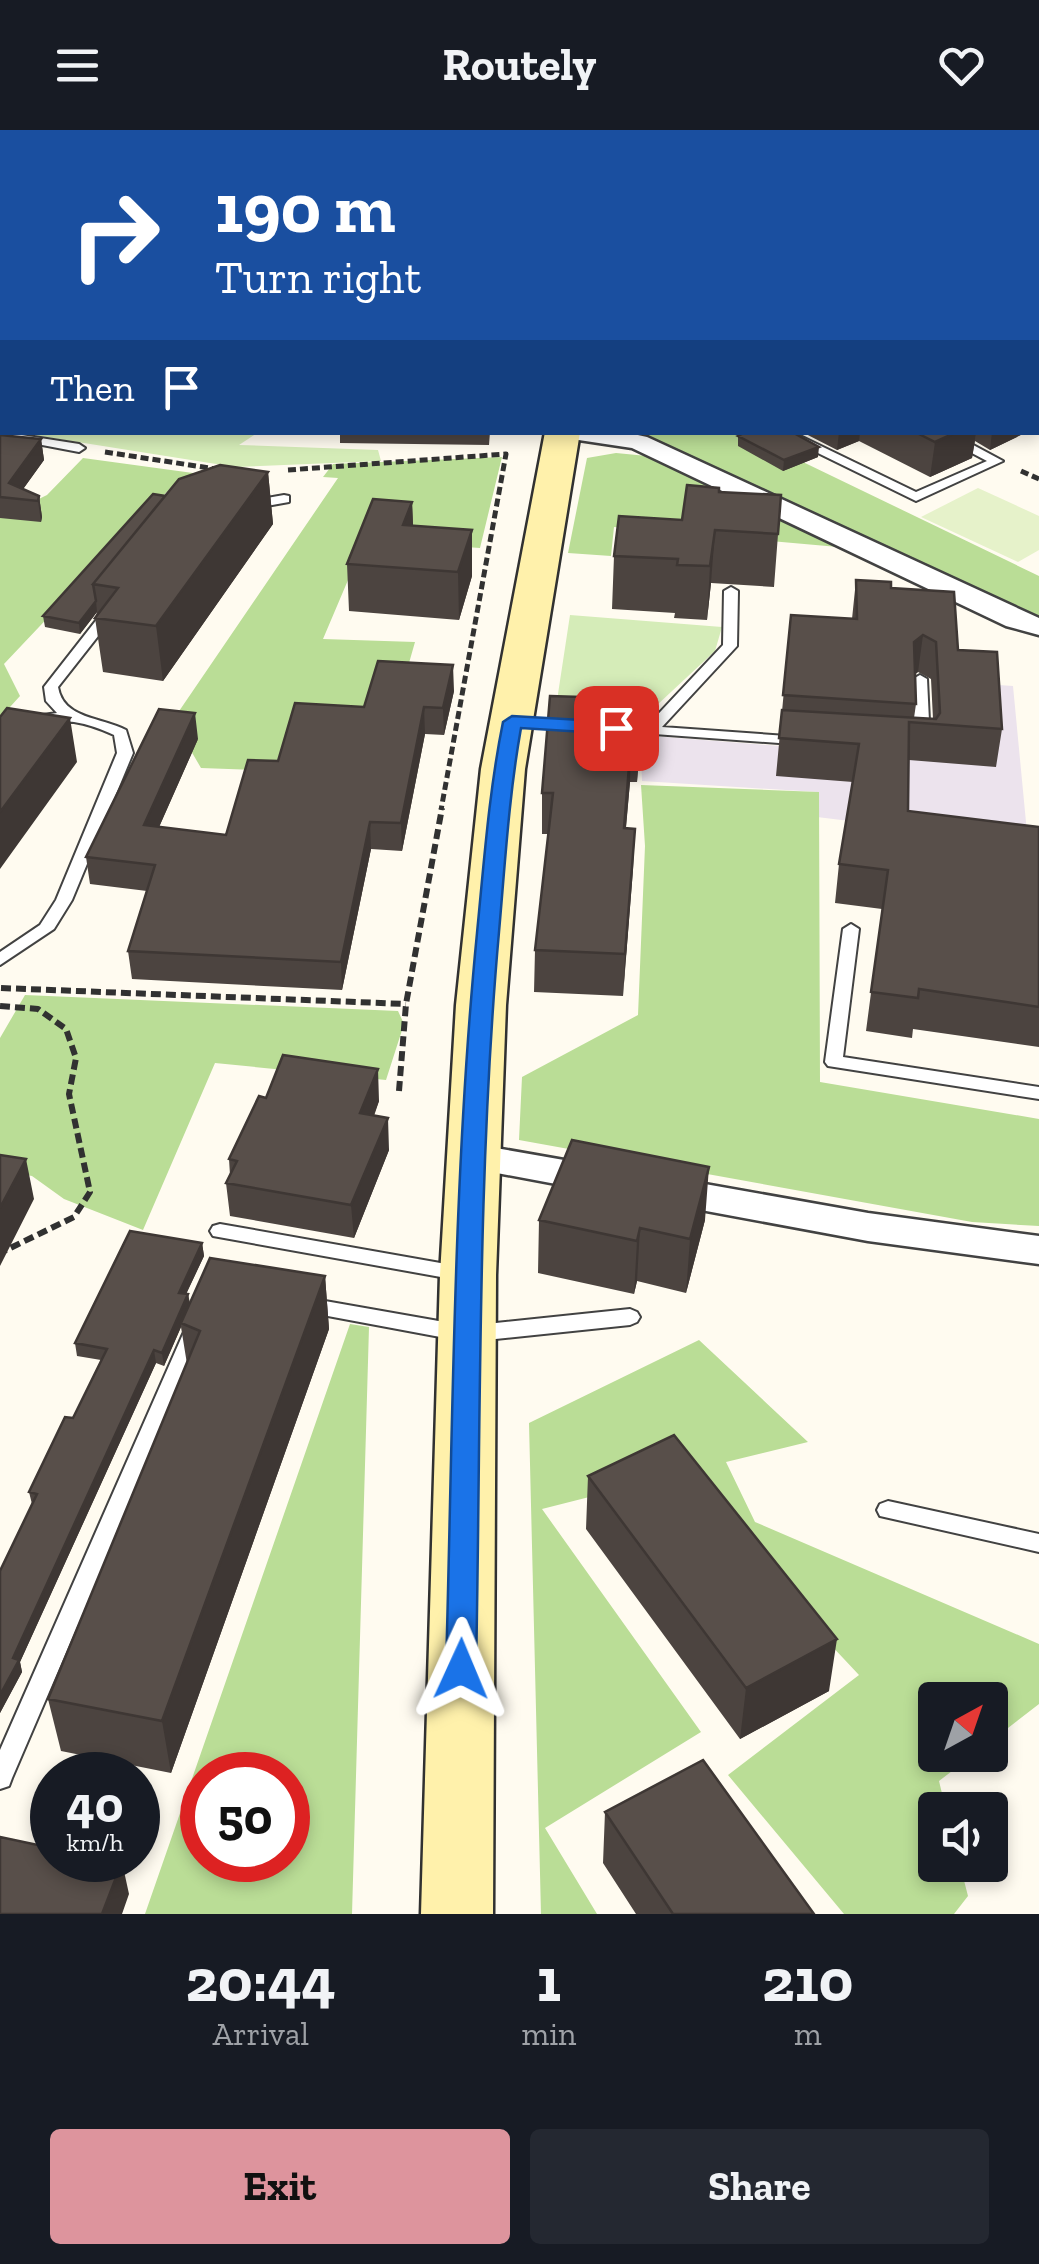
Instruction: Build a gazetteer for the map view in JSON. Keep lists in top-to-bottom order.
{
  "north": "top right",
  "page": {
    "header": "Routely",
    "turn": ["190 m", "Turn right"],
    "then": "Then",
    "speed": "40 km/h",
    "limit": "50",
    "eta": [
      "20:44",
      "Arrival",
      "1",
      "min",
      "210",
      "m"
    ],
    "buttons": ["Exit", "Share"]
  }
}
